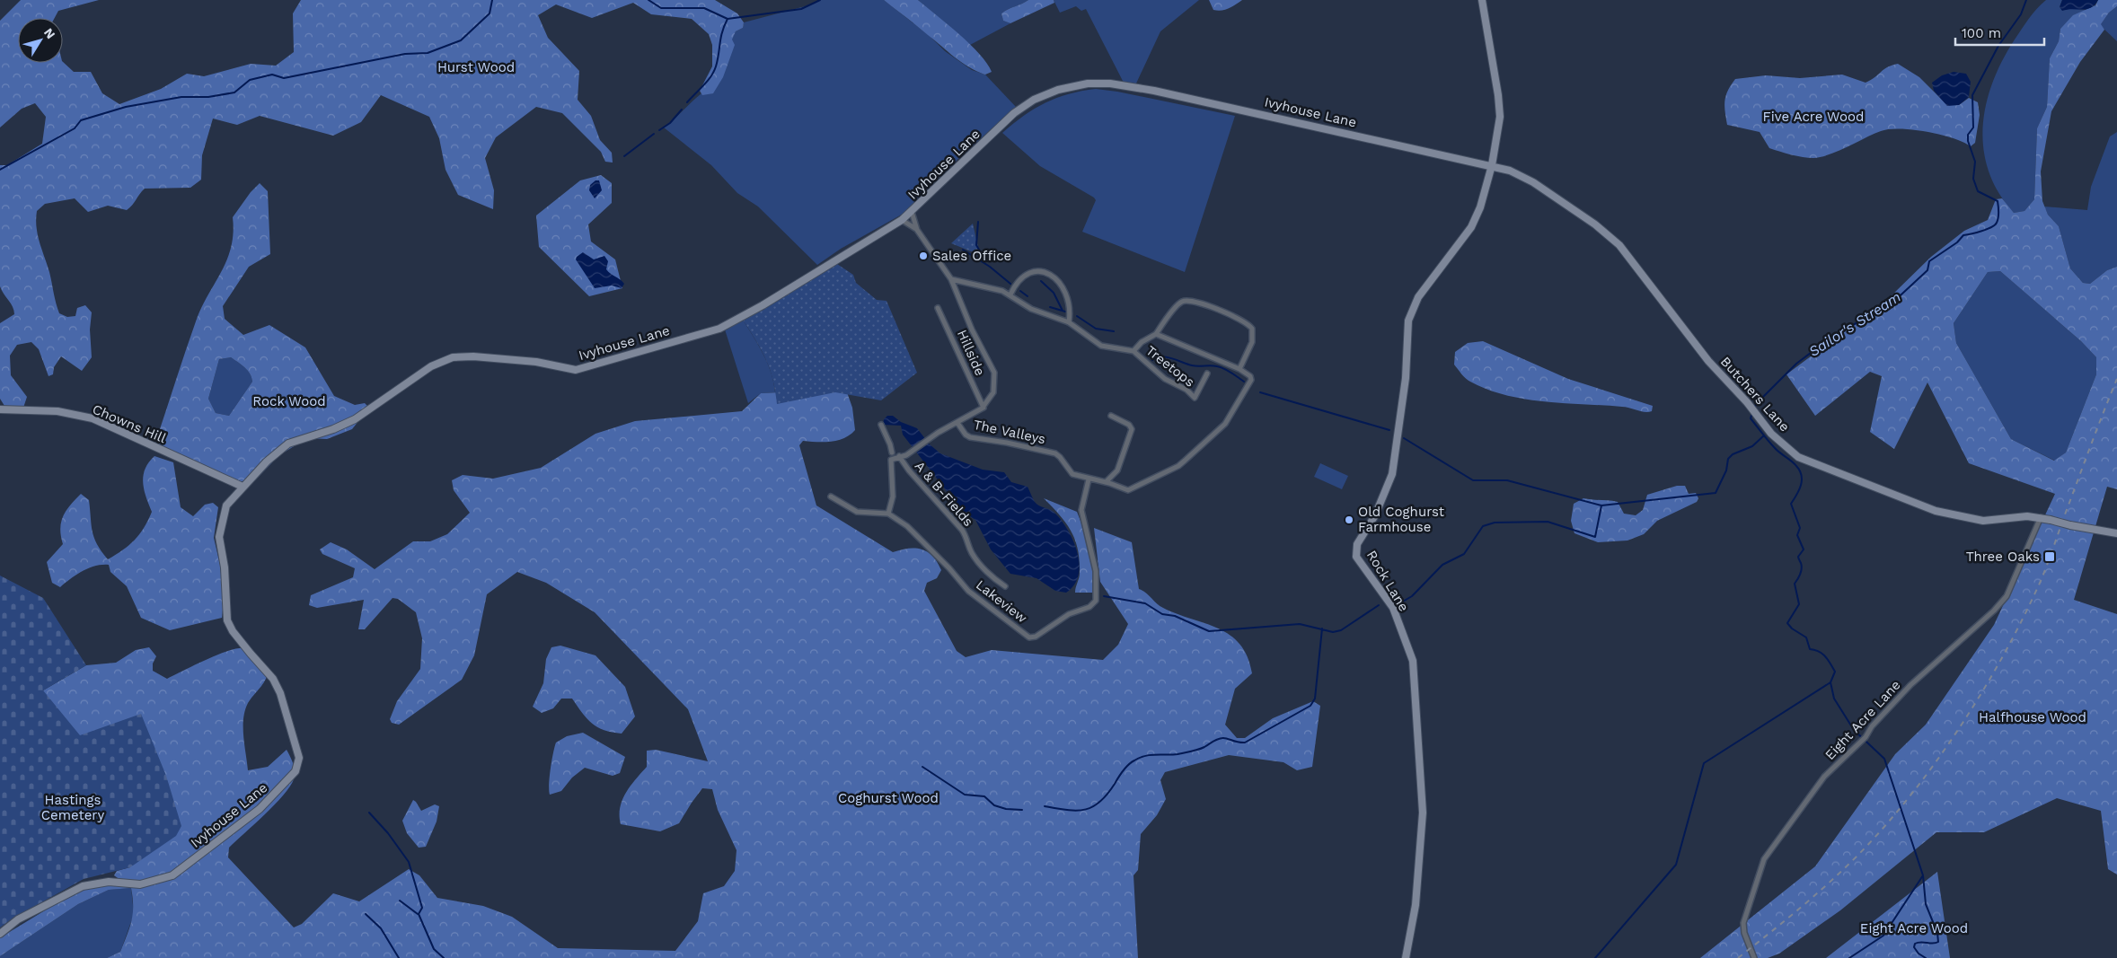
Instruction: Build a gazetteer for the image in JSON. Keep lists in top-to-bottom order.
{
  "streets": {
    "street": [
      "Ivyhouse Lane",
      "Hillside",
      "Treetops",
      "Butchers Lane",
      "Chowns Hill",
      "The Valleys",
      "A & B-Fields",
      "Rock Lane",
      "Lakeview",
      "Eight Acre Lane"
    ]
  },
  "crossings": [
    ["Ivyhouse Lane", "Butchers Lane"],
    ["Ivyhouse Lane", "Chowns Hill"],
    ["Ivyhouse Lane", "Rock Lane"],
    ["Butchers Lane", "Rock Lane"],
    ["Butchers Lane", "Eight Acre Lane"],
    ["The Valleys", "Lakeview"]
  ],
  "water": ["Sailor's Stream"],
  "parks": [
    "Hurst Wood",
    "Five Acre Wood",
    "Rock Wood",
    "Halfhouse Wood",
    "Coghurst Wood",
    "Hastings Cemetery",
    "Eight Acre Wood"
  ],
  "places": {
    "other": ["Sales Office", "Old Coghurst Farmhouse"],
    "transit": ["Three Oaks"]
  },
  "scale_bar": "100 m",
  "north": "top right"
}
